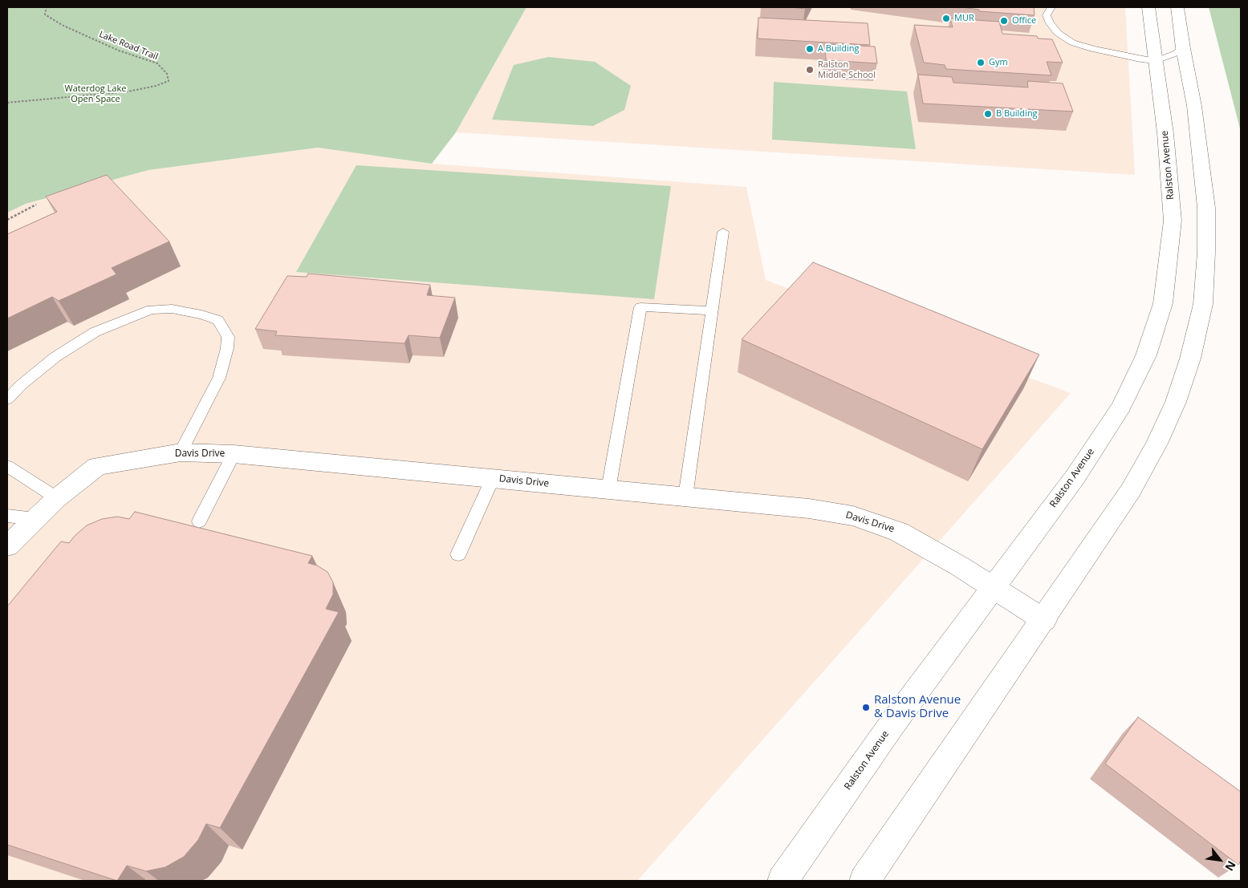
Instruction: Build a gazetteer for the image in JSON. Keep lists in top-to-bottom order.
{
  "streets": {
    "main road": ["Ralston Avenue", "Davis Drive"],
    "path": ["Lake Road Trail"]
  },
  "crossings": [
    ["Ralston Avenue", "Davis Drive"]
  ],
  "parks": ["Waterdog Lake Open Space"],
  "places": [
    "MUR",
    "Office",
    "A Building",
    "Gym",
    "Ralston Middle School",
    "B Building",
    "Ralston Avenue & Davis Drive"
  ],
  "north": "bottom right"
}
